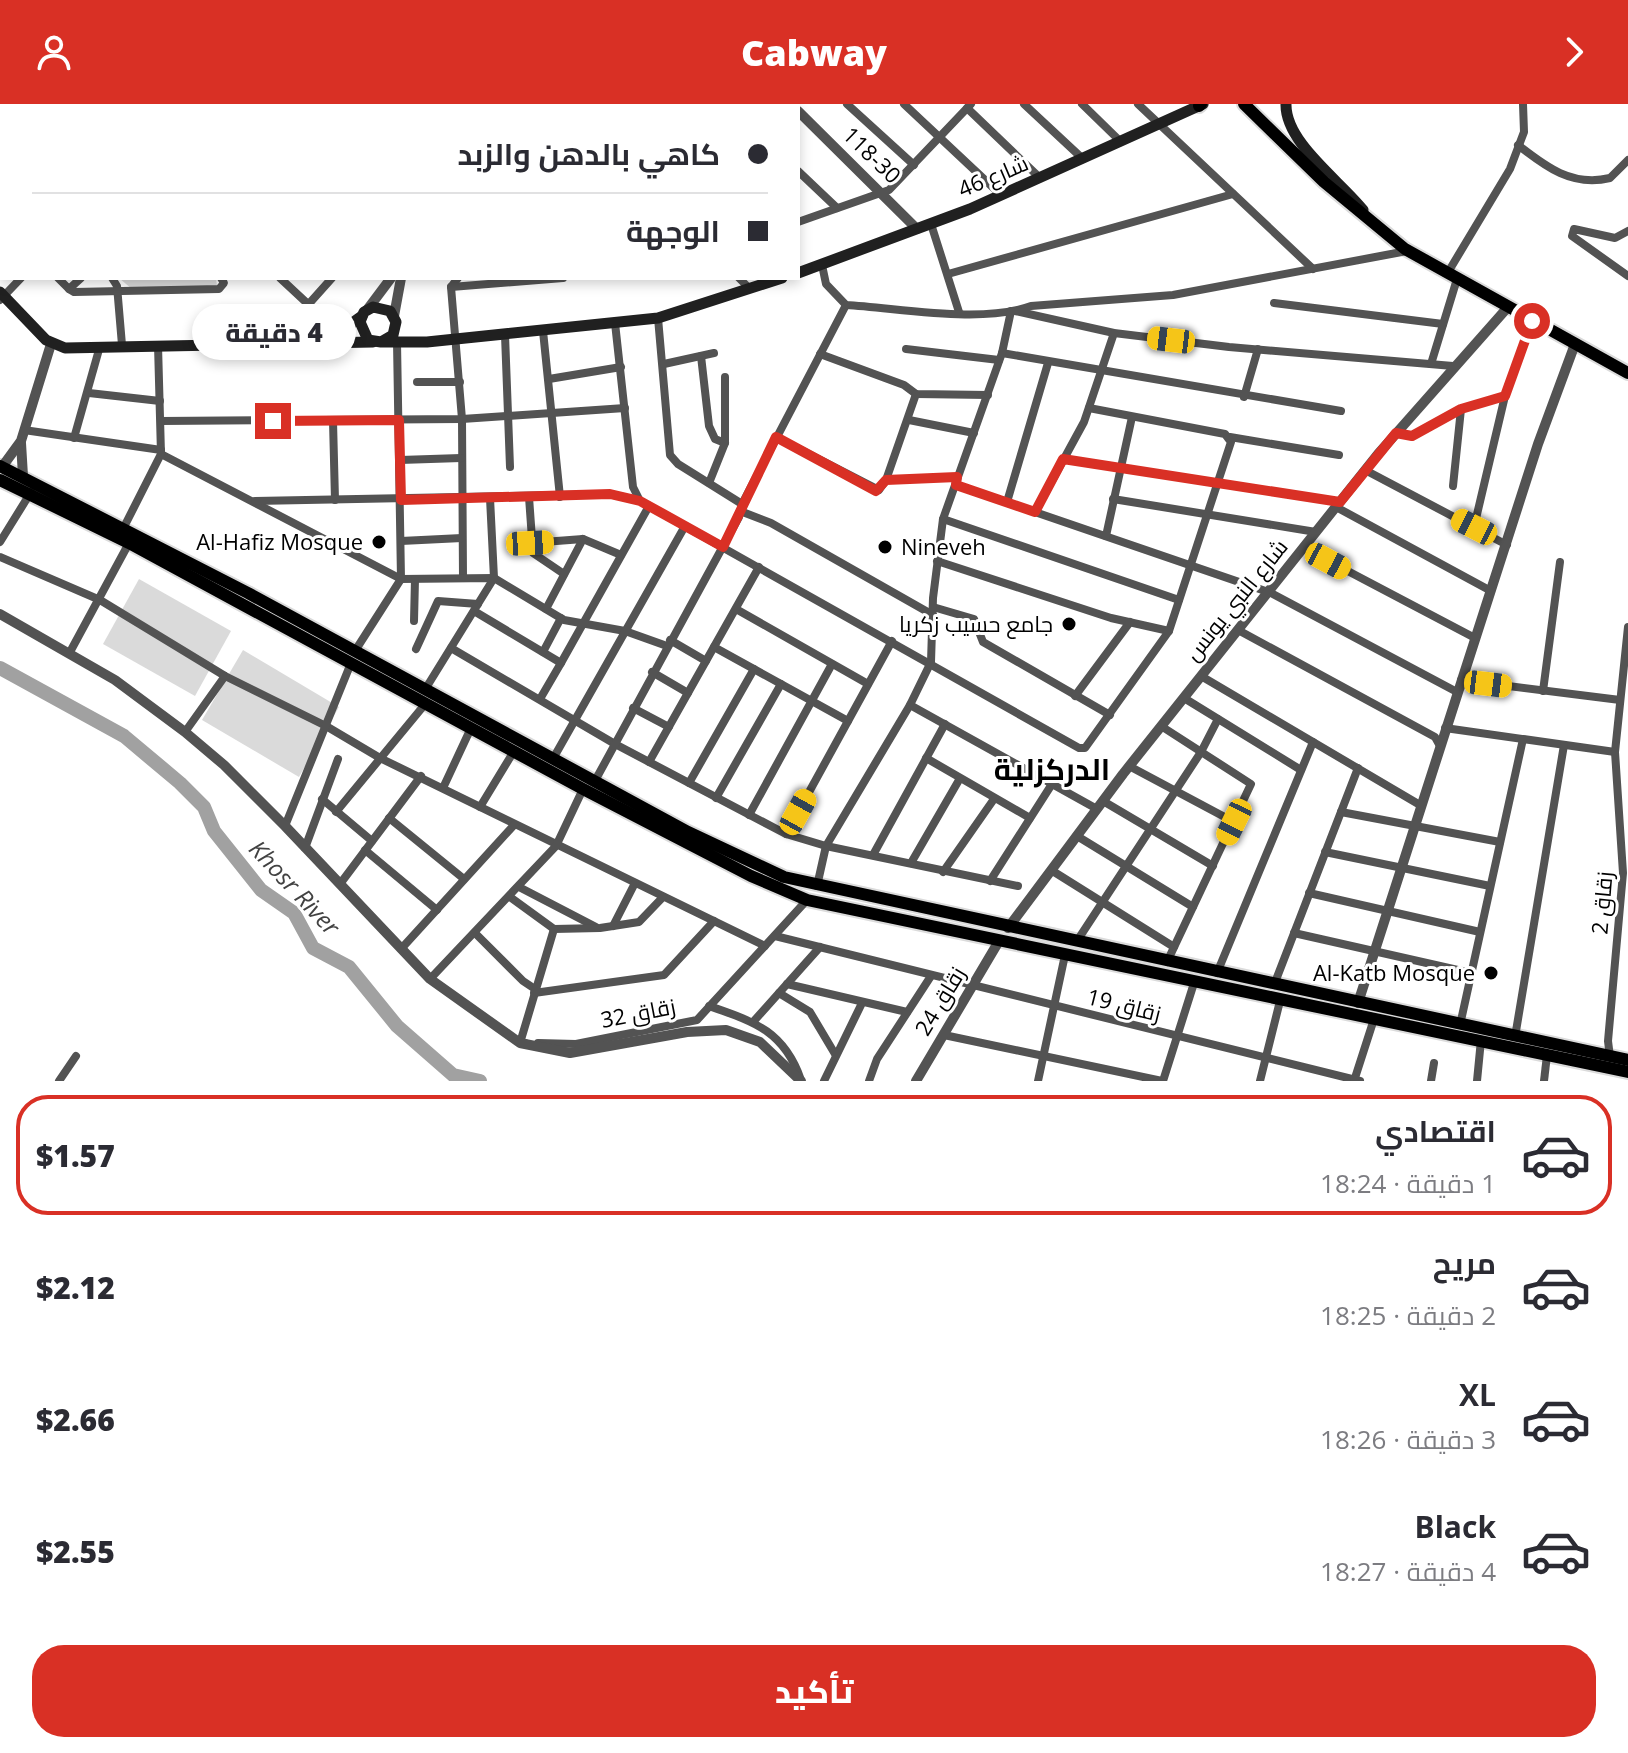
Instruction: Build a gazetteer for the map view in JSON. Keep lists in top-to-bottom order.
{
  "streets": {
    "main road": ["شارع 46"],
    "street": [
      "118-30",
      "شارع النبي يونس",
      "زقاق 2",
      "زقاق 24",
      "زقاق 19",
      "زقاق 32"
    ]
  },
  "crossings": [
    ["118-30", "شارع 46"],
    ["زقاق 24", "زقاق 19"],
    ["زقاق 19", "زقاق 32"]
  ],
  "districts": ["الدركزلية"],
  "water": ["Khosr River"],
  "places": [
    "Al-Hafiz Mosque",
    "Nineveh",
    "جامع حسيب زكريا",
    "Al-Katb Mosque"
  ],
  "page": {
    "header": "Cabway",
    "banner": ["كاهي بالدهن والزبد", "الوجهة"],
    "bubble": "4 دقيقة",
    "list": [
      {
        "name": "اقتصادي",
        "note": "1 دقيقة · 18:24",
        "value": "$1.57"
      },
      {
        "name": "مريح",
        "note": "2 دقيقة · 18:25",
        "value": "$2.12"
      },
      {
        "name": "XL",
        "note": "3 دقيقة · 18:26",
        "value": "$2.66"
      },
      {
        "name": "Black",
        "note": "4 دقيقة · 18:27",
        "value": "$2.55"
      }
    ],
    "buttons": "تأكيد"
  }
}
